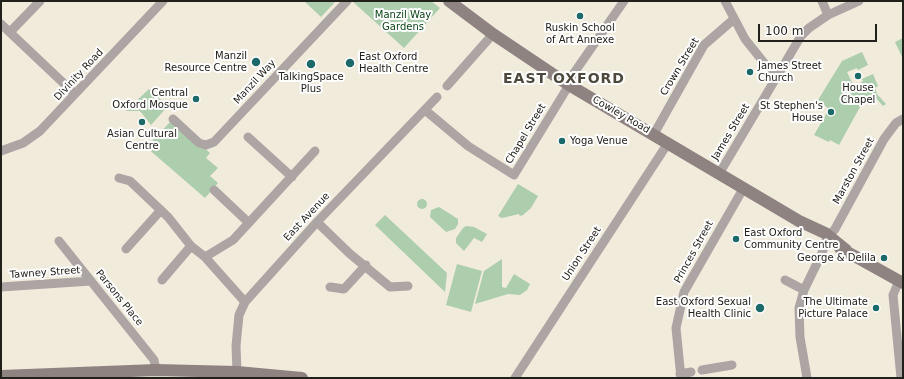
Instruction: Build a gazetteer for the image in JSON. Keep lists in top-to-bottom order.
{
  "streets": {
    "main road": ["Cowley Road"],
    "street": [
      "Crown Street",
      "Divinity Road",
      "Manzil Way",
      "James Street",
      "Chapel Street",
      "Marston Street",
      "East Avenue",
      "Princes Street",
      "Union Street",
      "Tawney Street",
      "Parsons Place"
    ]
  },
  "crossings": [
    ["Crown Street", "Cowley Road"],
    ["Cowley Road", "James Street"],
    ["Cowley Road", "Chapel Street"],
    ["Cowley Road", "Marston Street"],
    ["Cowley Road", "Princes Street"],
    ["Cowley Road", "Union Street"],
    ["Chapel Street", "East Avenue"],
    ["Tawney Street", "Parsons Place"]
  ],
  "districts": ["EAST OXFORD"],
  "parks": ["Manzil Way Gardens"],
  "places": [
    "Ruskin School of Art Annexe",
    "Manzil Resource Centre",
    "East Oxford Health Centre",
    "TalkingSpace Plus",
    "James Street Church",
    "House Chapel",
    "Central Oxford Mosque",
    "St Stephen's House",
    "Asian Cultural Centre",
    "Yoga Venue",
    "East Oxford Community Centre",
    "George & Delila",
    "East Oxford Sexual Health Clinic",
    "The Ultimate Picture Palace"
  ],
  "scale_bar": "100 m"
}
